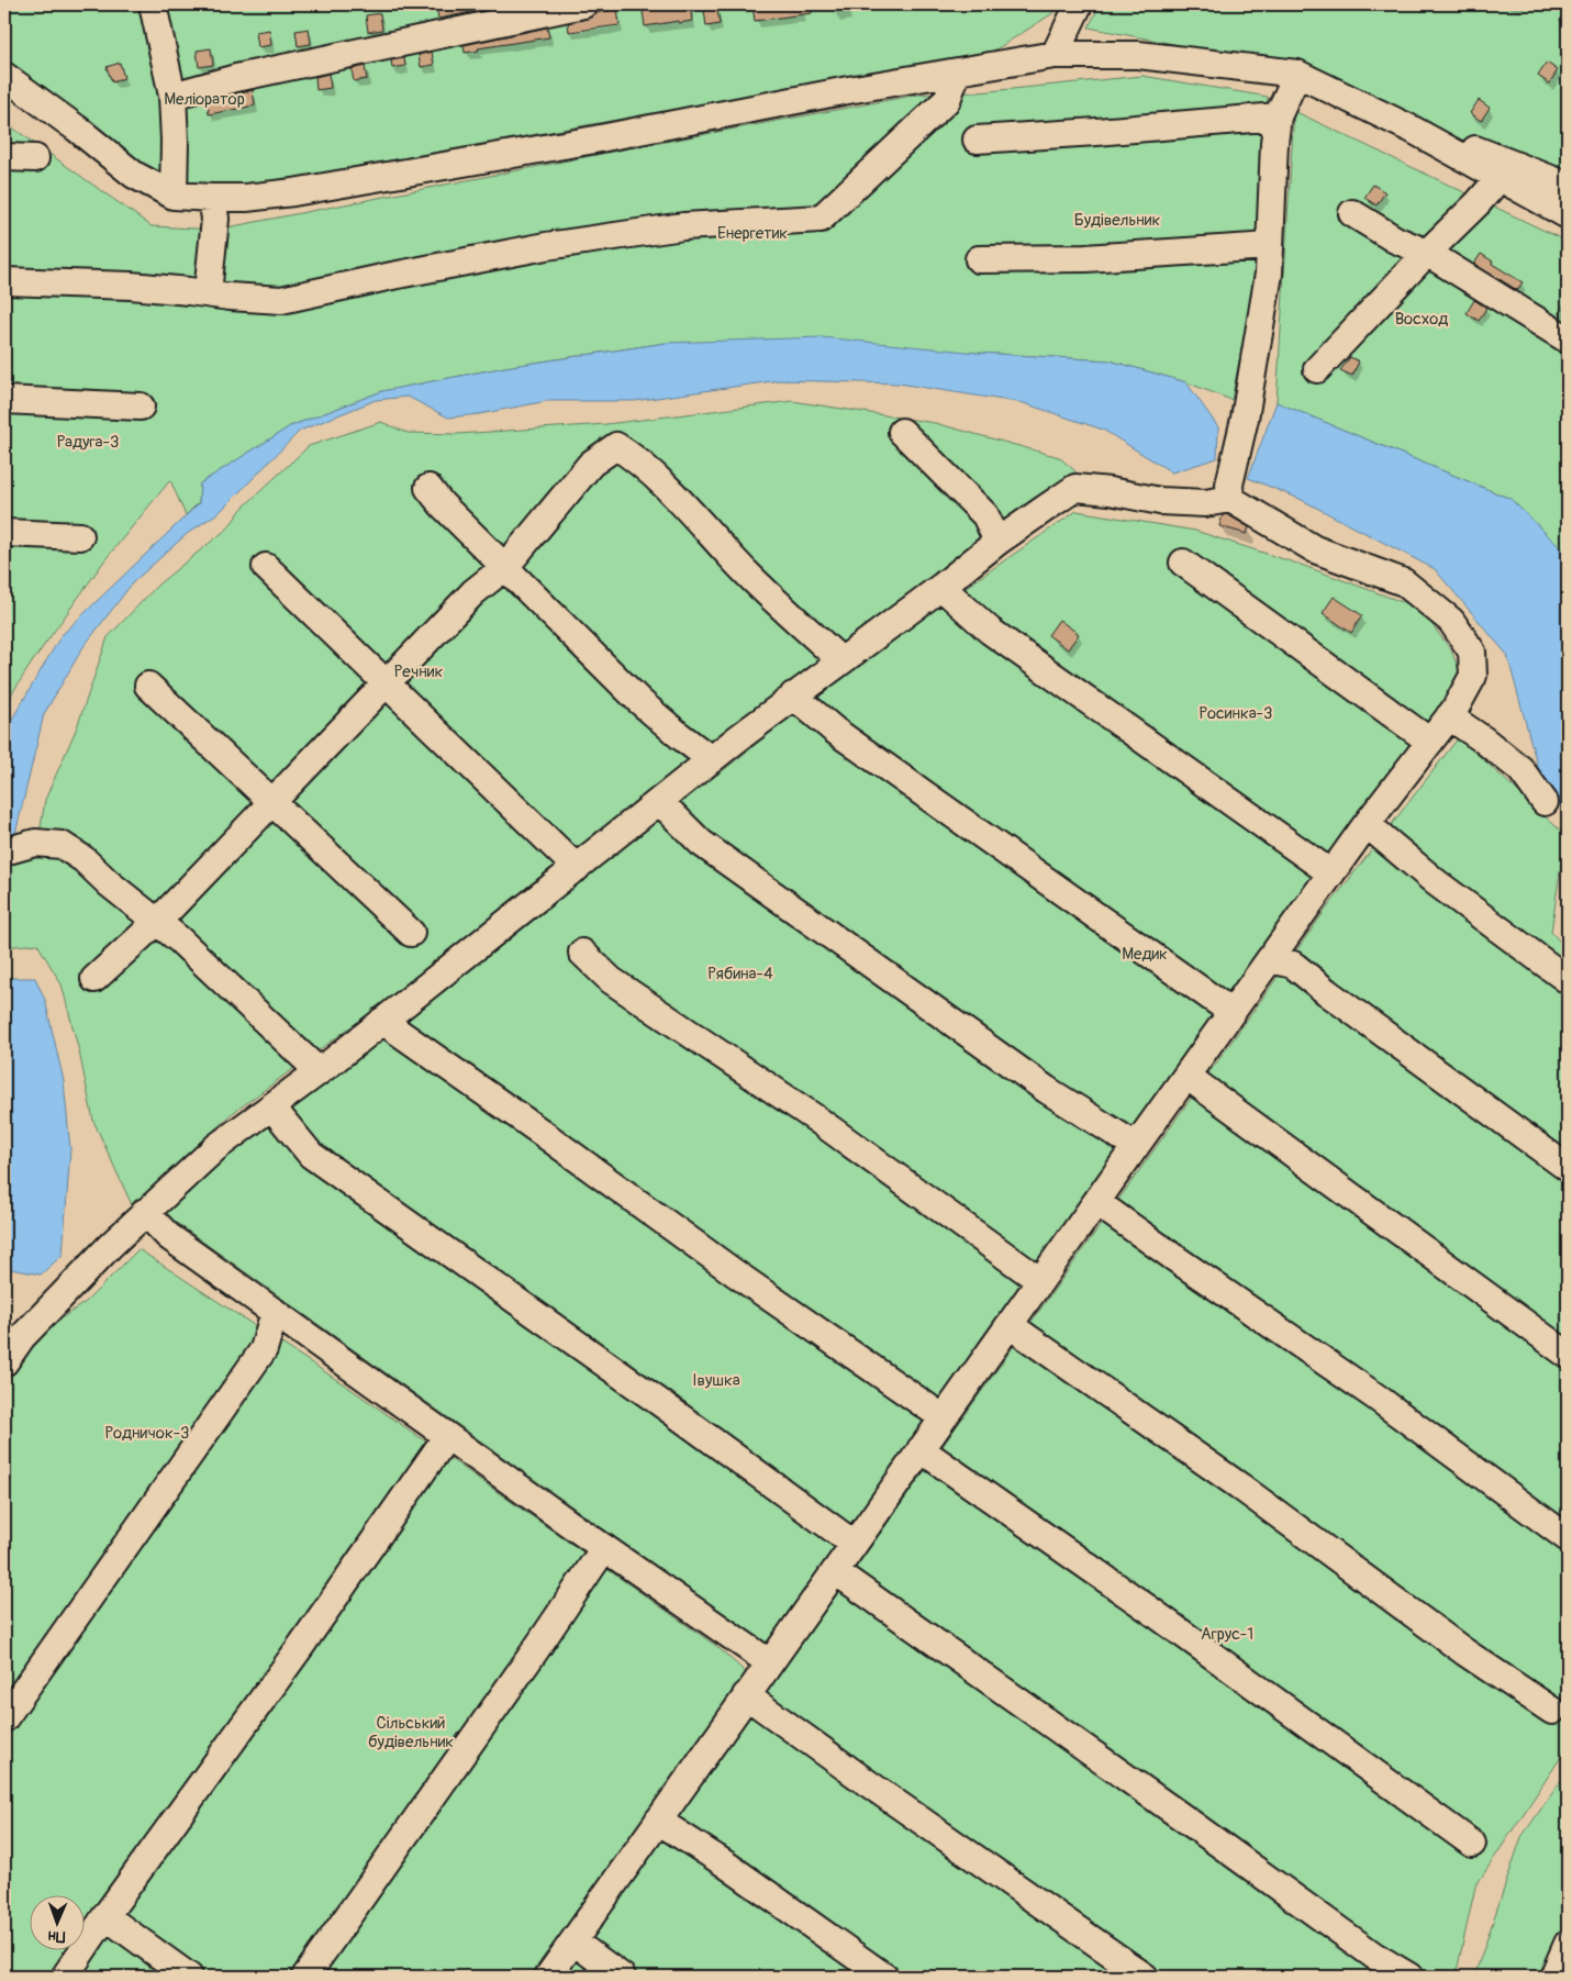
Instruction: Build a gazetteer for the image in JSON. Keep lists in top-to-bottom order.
{
  "parks": [
    "Меліоратор",
    "Будівельник",
    "Енергетик",
    "Восход",
    "Радуга-3",
    "Речник",
    "Росинка-3",
    "Медик",
    "Рябина-4",
    "Івушка",
    "Родничок-3",
    "Агрус-1",
    "Сільський будівельник"
  ],
  "north": "bottom"
}
